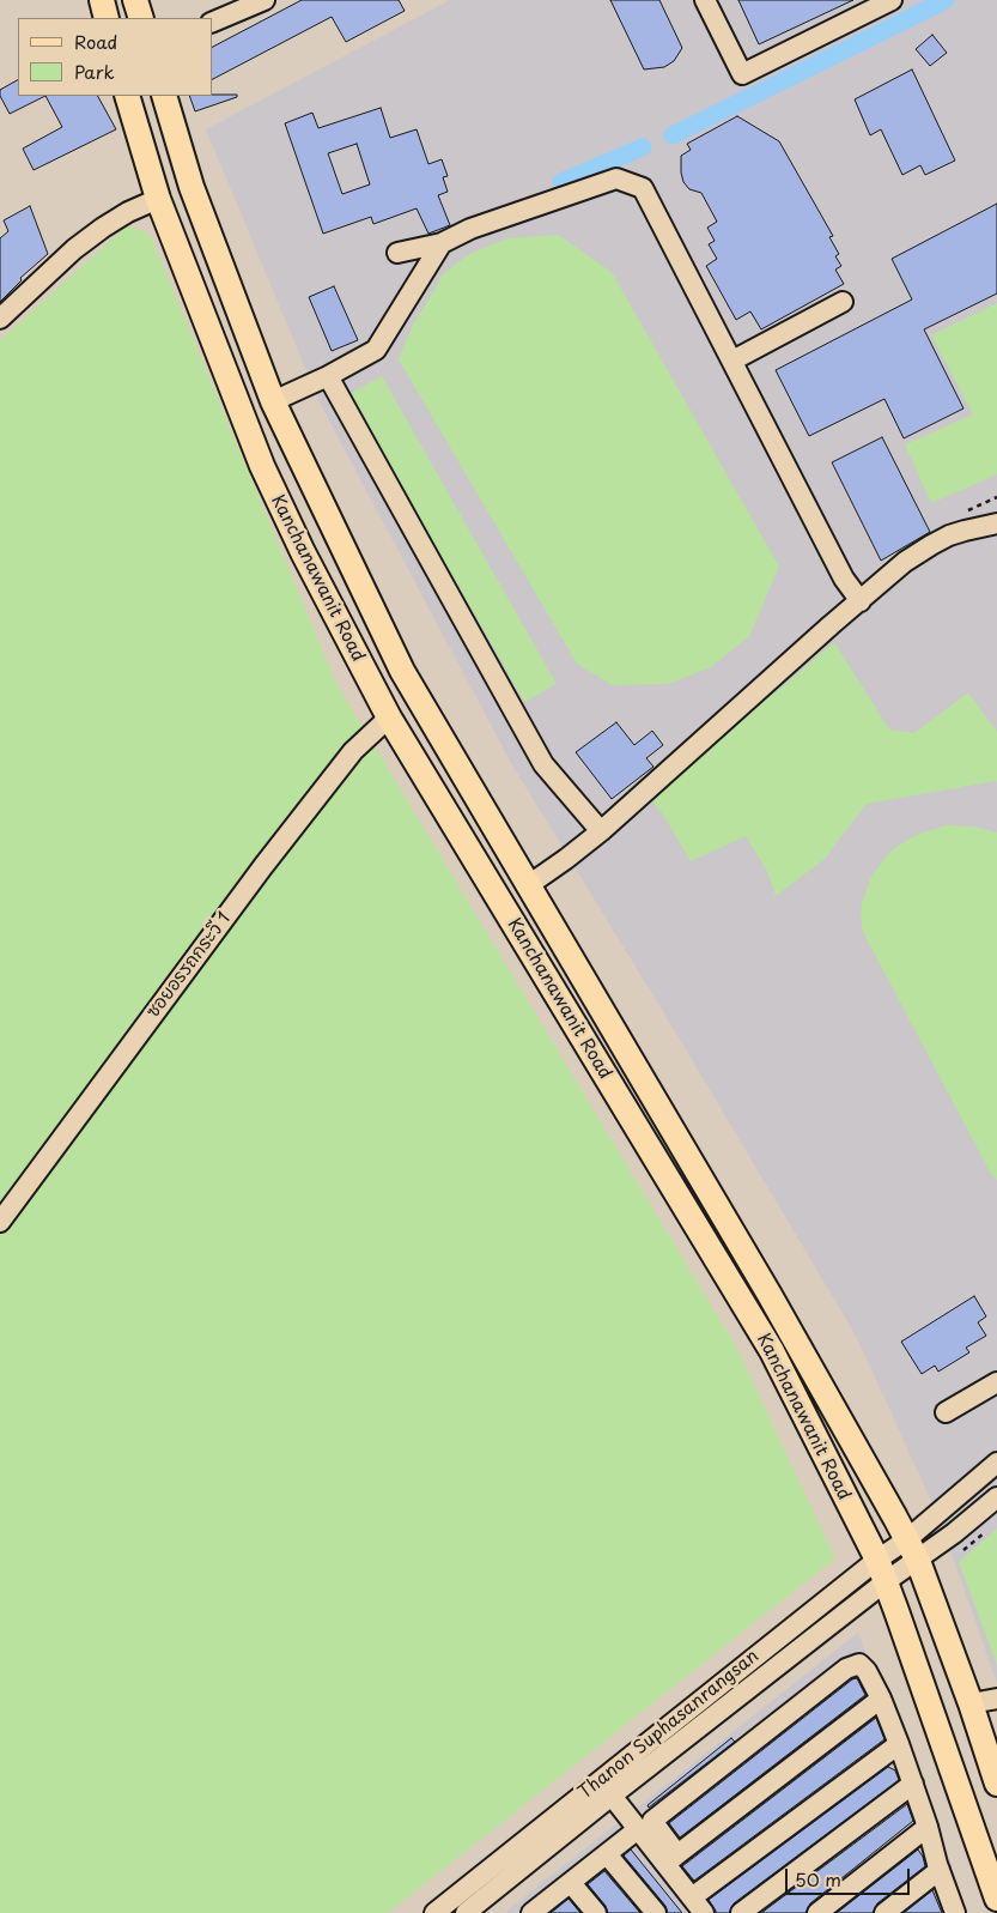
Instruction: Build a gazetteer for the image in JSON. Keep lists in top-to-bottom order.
{
  "streets": {
    "main road": ["Kanchanawanit Road"],
    "street": ["ซอยอรรถกระวี 1", "Thanon Suphasanrangsan"]
  },
  "crossings": [
    ["Kanchanawanit Road", "ซอยอรรถกระวี 1"],
    ["Kanchanawanit Road", "Thanon Suphasanrangsan"]
  ],
  "legend": ["Road", "Park"],
  "scale_bar": "50 m"
}
